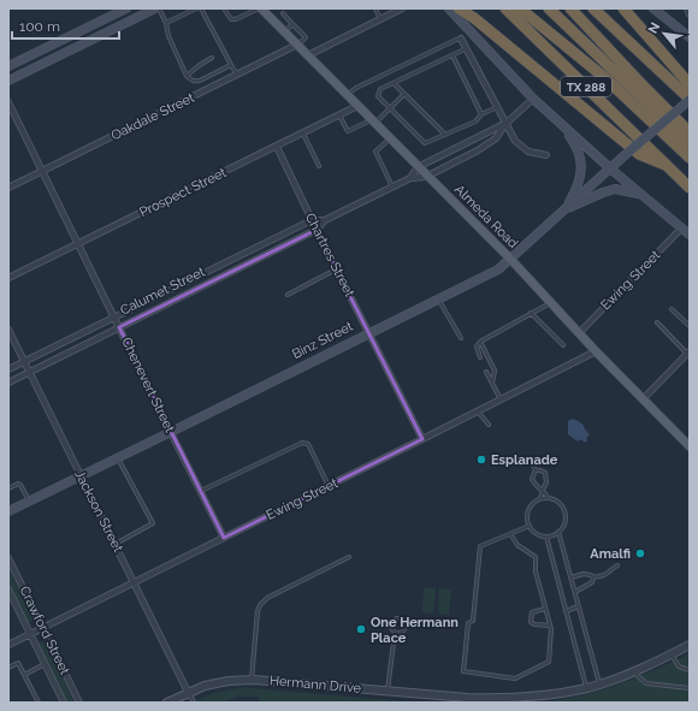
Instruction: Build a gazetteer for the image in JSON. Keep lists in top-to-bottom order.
{
  "streets": {
    "highway": ["TX 288"],
    "main road": ["Almeda Road", "Binz Street"],
    "street": [
      "Oakdale Street",
      "Prospect Street",
      "Chartres Street",
      "Ewing Street",
      "Calumet Street",
      "Chenevert Street",
      "Jackson Street",
      "Crawford Street",
      "Hermann Drive"
    ]
  },
  "crossings": [
    ["Oakdale Street", "Almeda Road"],
    ["Oakdale Street", "Chenevert Street"],
    ["Prospect Street", "Almeda Road"],
    ["Prospect Street", "Chartres Street"],
    ["Prospect Street", "Chenevert Street"],
    ["Almeda Road", "Ewing Street"],
    ["Almeda Road", "Calumet Street"],
    ["Almeda Road", "Binz Street"],
    ["Chartres Street", "Ewing Street"],
    ["Chartres Street", "Calumet Street"],
    ["Chartres Street", "Binz Street"],
    ["Ewing Street", "Chenevert Street"],
    ["Ewing Street", "Jackson Street"],
    ["Ewing Street", "Crawford Street"],
    ["Calumet Street", "Chenevert Street"],
    ["Calumet Street", "Jackson Street"],
    ["Binz Street", "Chenevert Street"],
    ["Binz Street", "Jackson Street"],
    ["Jackson Street", "Hermann Drive"]
  ],
  "places": ["Esplanade", "Amalfi", "One Hermann Place"],
  "scale_bar": "100 m",
  "north": "top left"
}
